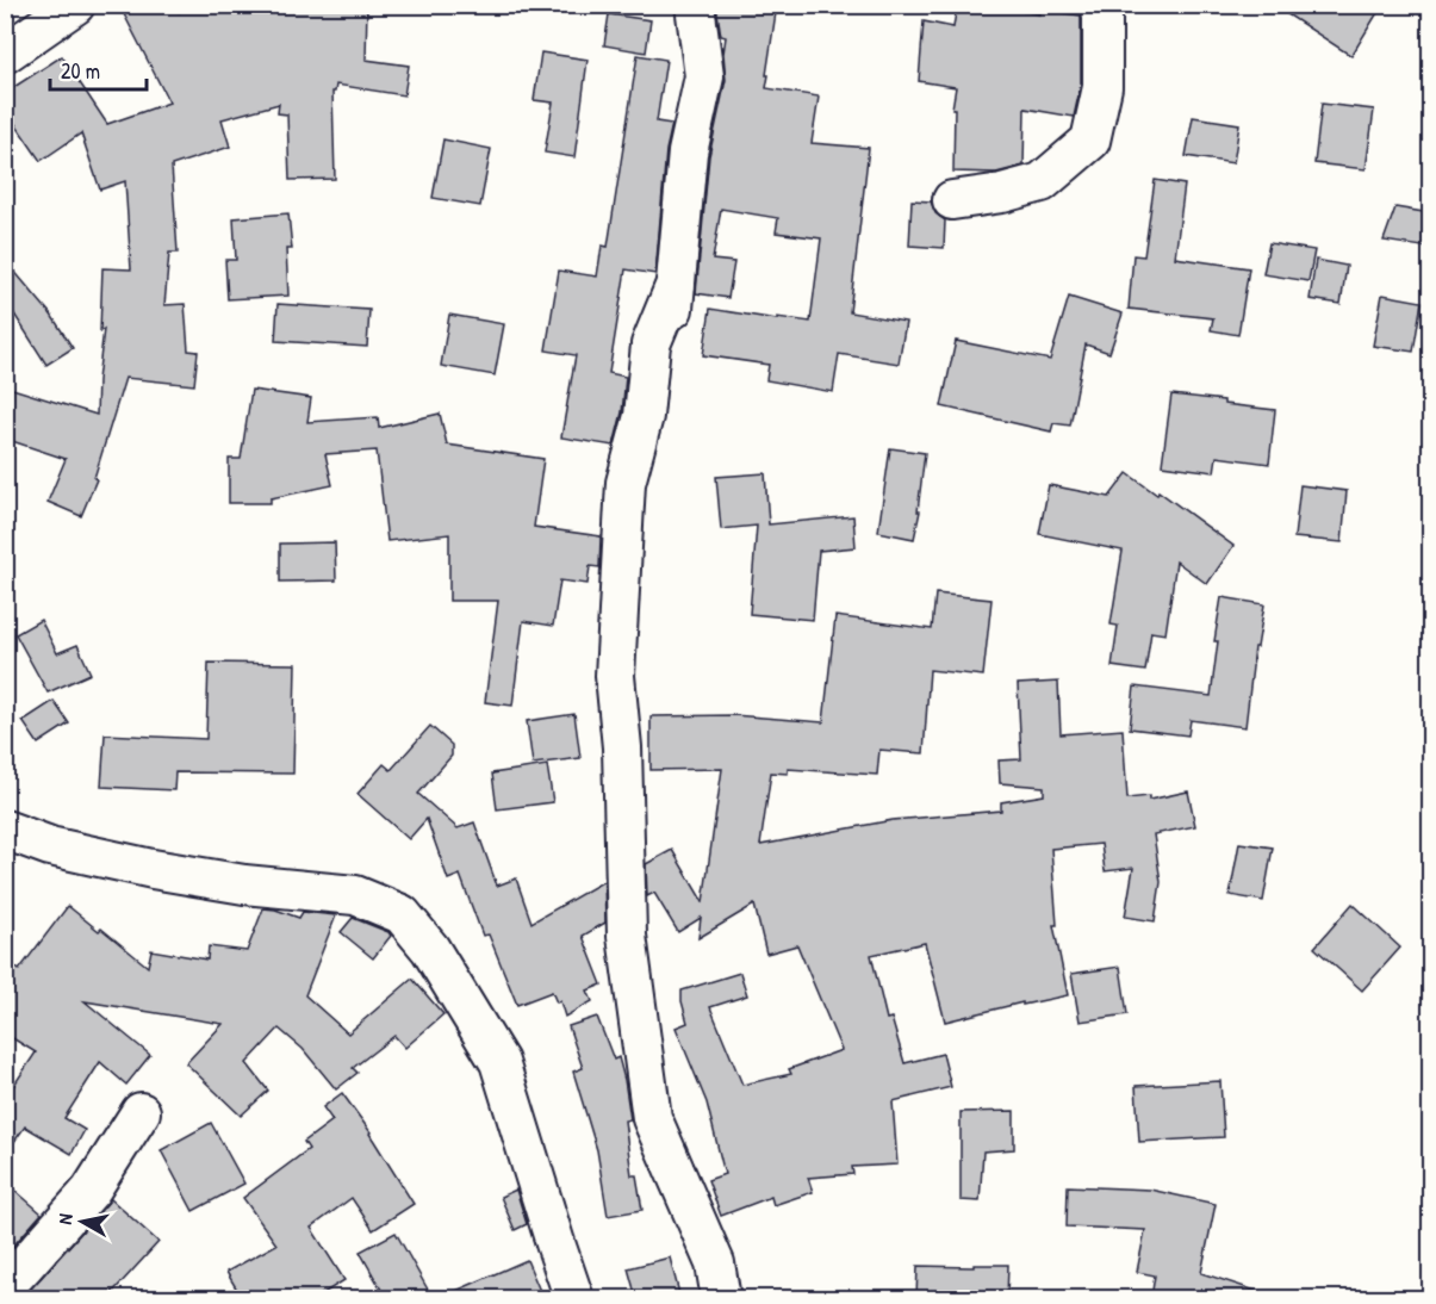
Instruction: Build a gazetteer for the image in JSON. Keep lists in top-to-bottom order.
{
  "scale_bar": "20 m",
  "north": "left"
}
